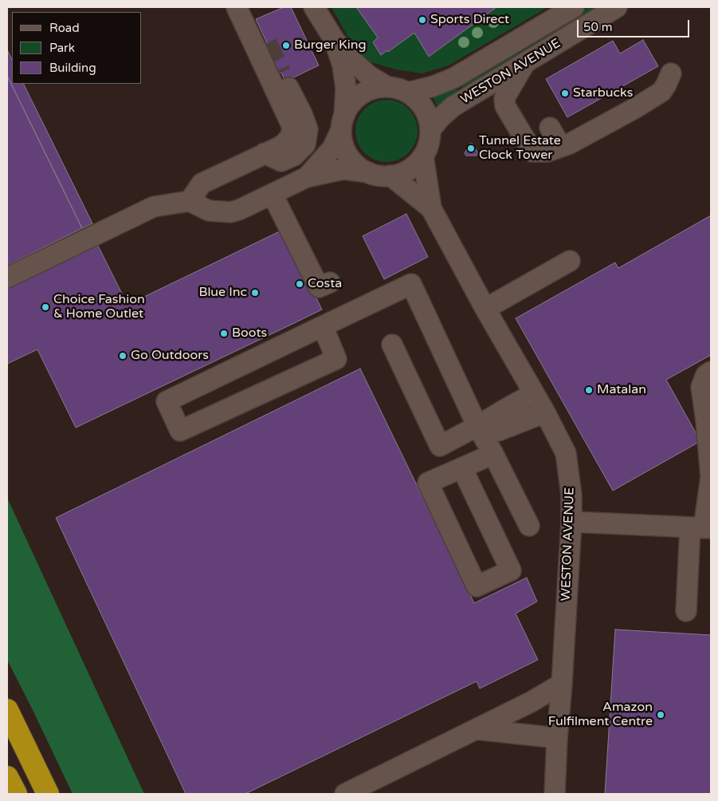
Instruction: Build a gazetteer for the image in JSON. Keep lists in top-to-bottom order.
{
  "streets": {
    "street": ["WESTON AVENUE"]
  },
  "places": [
    "Sports Direct",
    "Burger King",
    "Starbucks",
    "Tunnel Estate Clock Tower",
    "Costa",
    "Blue Inc",
    "Choice Fashion & Home Outlet",
    "Boots",
    "Go Outdoors",
    "Matalan",
    "Amazon Fulfilment Centre"
  ],
  "legend": ["Road", "Park", "Building"],
  "scale_bar": "50 m"
}
